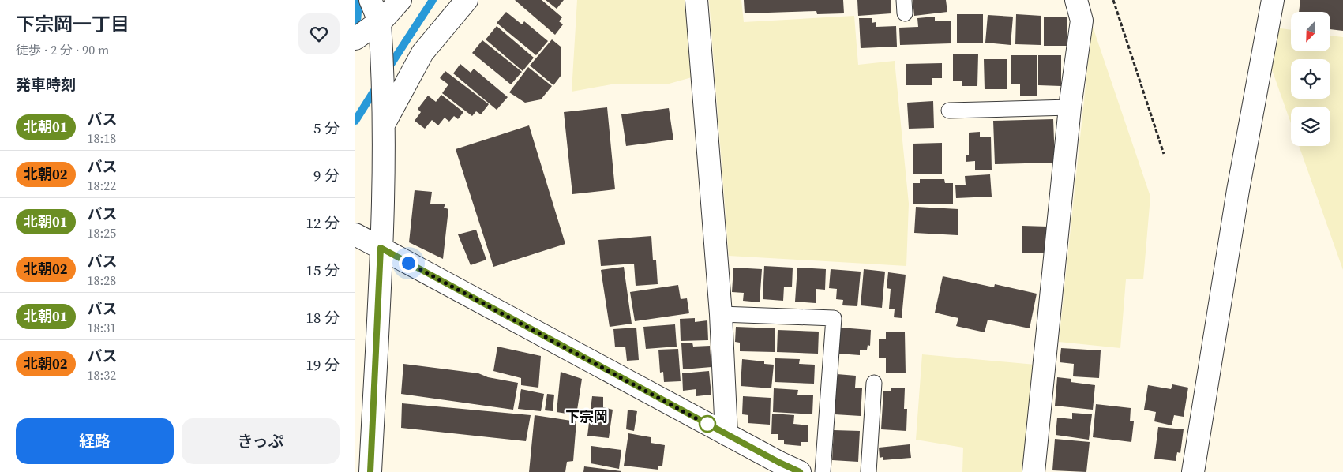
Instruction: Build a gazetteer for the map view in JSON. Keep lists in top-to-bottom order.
{
  "districts": ["下宗岡"],
  "lines": ["bus line 北朝01"],
  "north": "bottom left",
  "page": {
    "heading": [
      ["下宗岡一丁目", "徒歩 · 2 分 · 90 m"],
      "発車時刻"
    ],
    "list": [
      {
        "mark": "北朝01",
        "name": "バス",
        "note": "18:18",
        "value": "5 分"
      },
      {
        "mark": "北朝02",
        "name": "バス",
        "note": "18:22",
        "value": "9 分"
      },
      {
        "mark": "北朝01",
        "name": "バス",
        "note": "18:25",
        "value": "12 分"
      },
      {
        "mark": "北朝02",
        "name": "バス",
        "note": "18:28",
        "value": "15 分"
      },
      {
        "mark": "北朝01",
        "name": "バス",
        "note": "18:31",
        "value": "18 分"
      },
      {
        "mark": "北朝02",
        "name": "バス",
        "note": "18:32",
        "value": "19 分"
      }
    ],
    "buttons": ["経路", "きっぷ"]
  }
}
